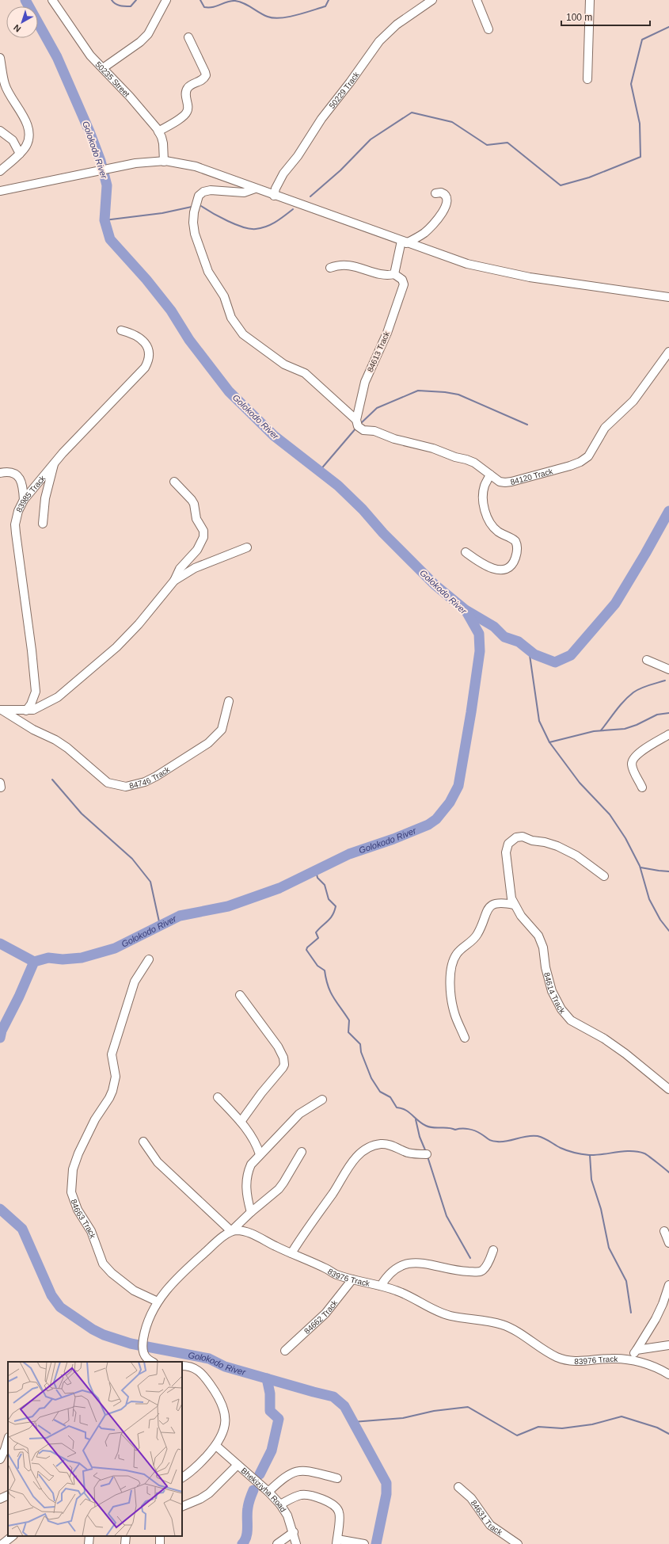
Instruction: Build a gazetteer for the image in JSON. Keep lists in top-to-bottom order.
{
  "streets": {
    "street": [
      "50235 Street",
      "50229 Track",
      "84613 Track",
      "84120 Track",
      "83985 Track",
      "84746 Track",
      "84614 Track",
      "84663 Track",
      "83976 Track",
      "84662 Track",
      "Bhekiziyha Road",
      "84631 Track"
    ]
  },
  "crossings": [
    ["84613 Track", "84120 Track"],
    ["83976 Track", "84662 Track"]
  ],
  "water": ["Golokodo River"],
  "scale_bar": "100 m",
  "north": "bottom left"
}
